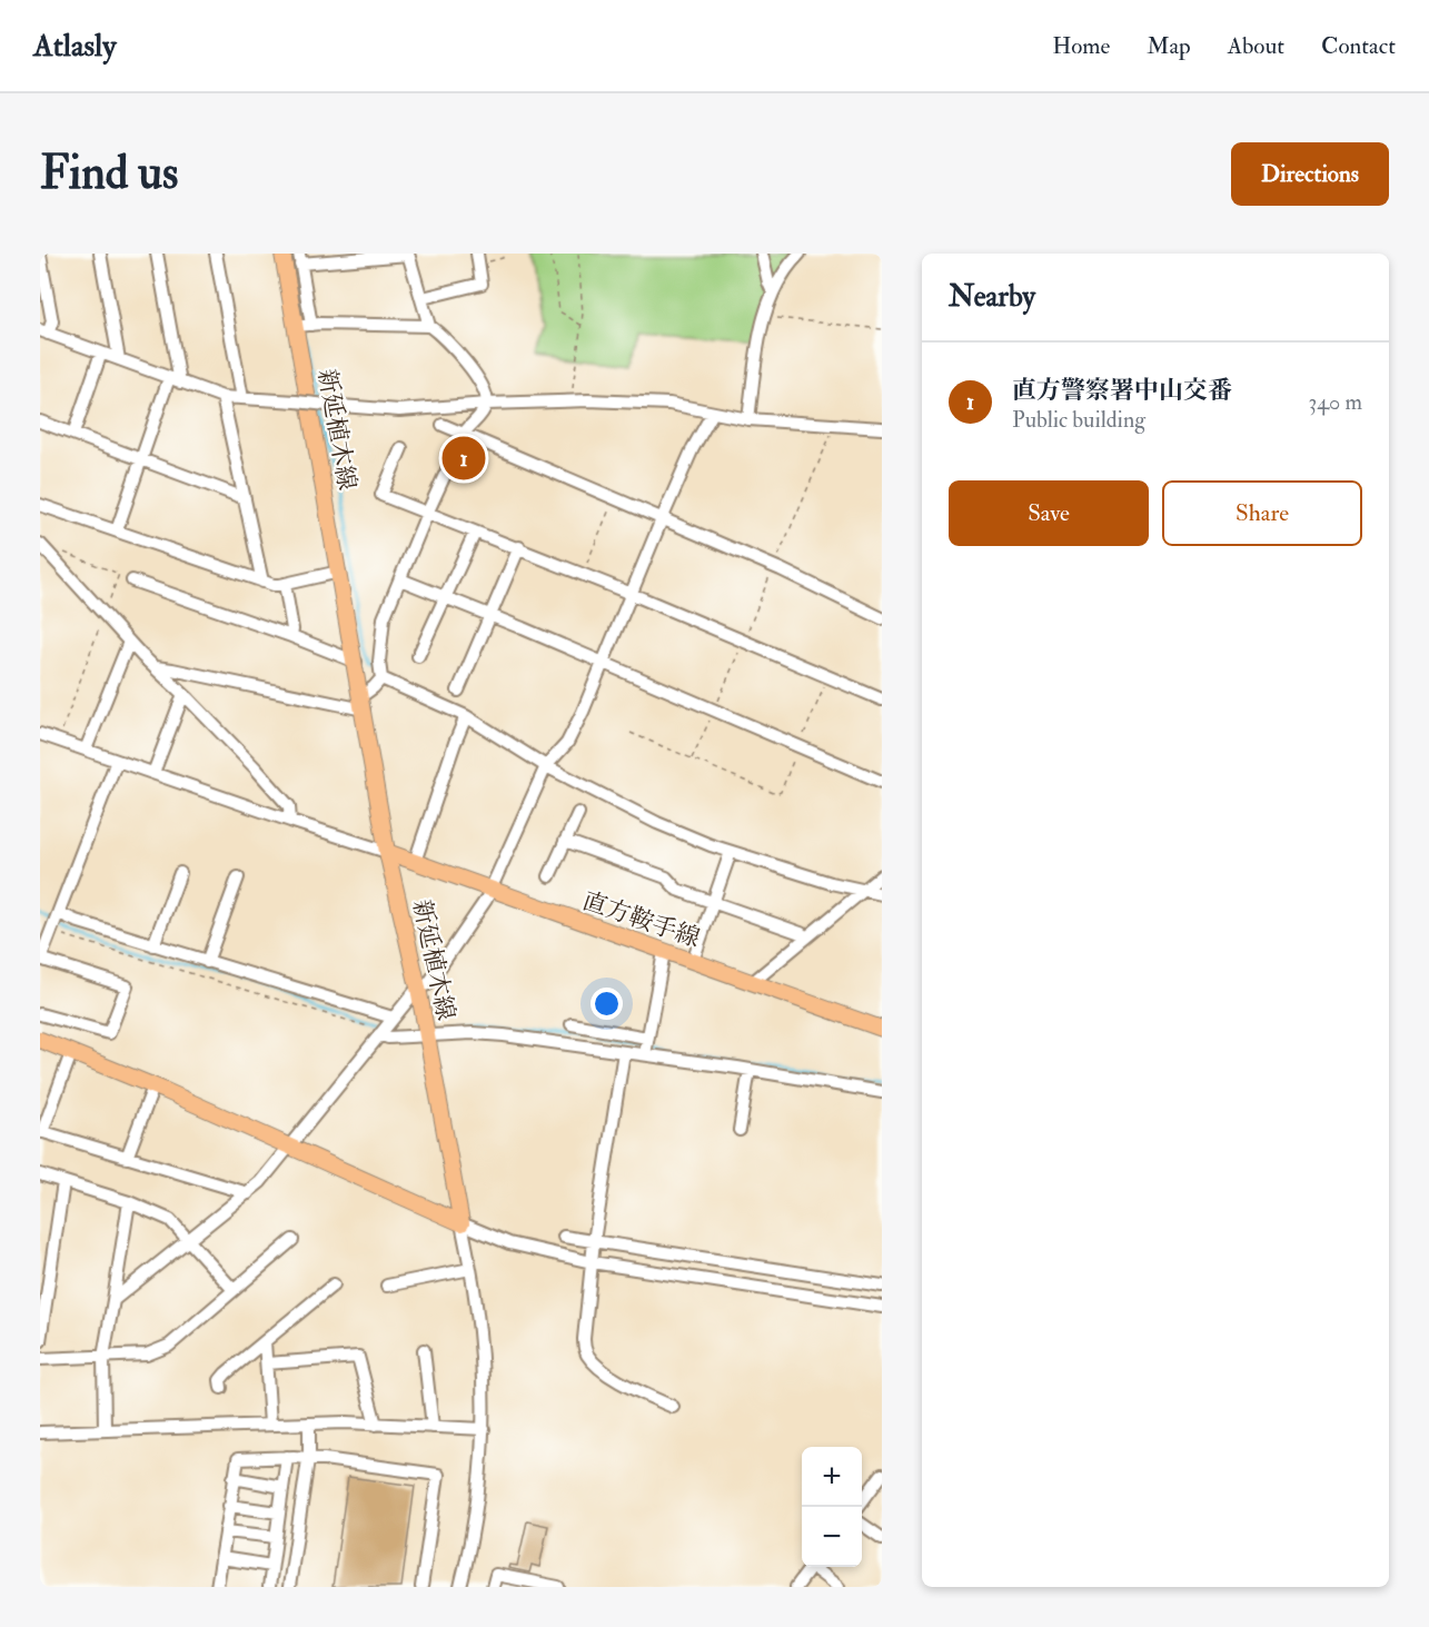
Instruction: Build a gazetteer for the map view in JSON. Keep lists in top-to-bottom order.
{
  "streets": {
    "main road": ["新延植木線", "直方鞍手線"]
  },
  "crossings": [
    ["新延植木線", "直方鞍手線"]
  ],
  "page": {
    "header": "Atlasly",
    "nav": [
      "Home",
      "Map",
      "About",
      "Contact"
    ],
    "buttons": [
      "Directions",
      ["Save", "Share"]
    ],
    "title": "Find us",
    "heading": "Nearby",
    "list": [
      {
        "mark": "1",
        "name": "直方警察署中山交番",
        "note": "Public building",
        "value": "340 m"
      }
    ],
    "pins": "1",
    "map_buttons": ["+", "−"]
  }
}
